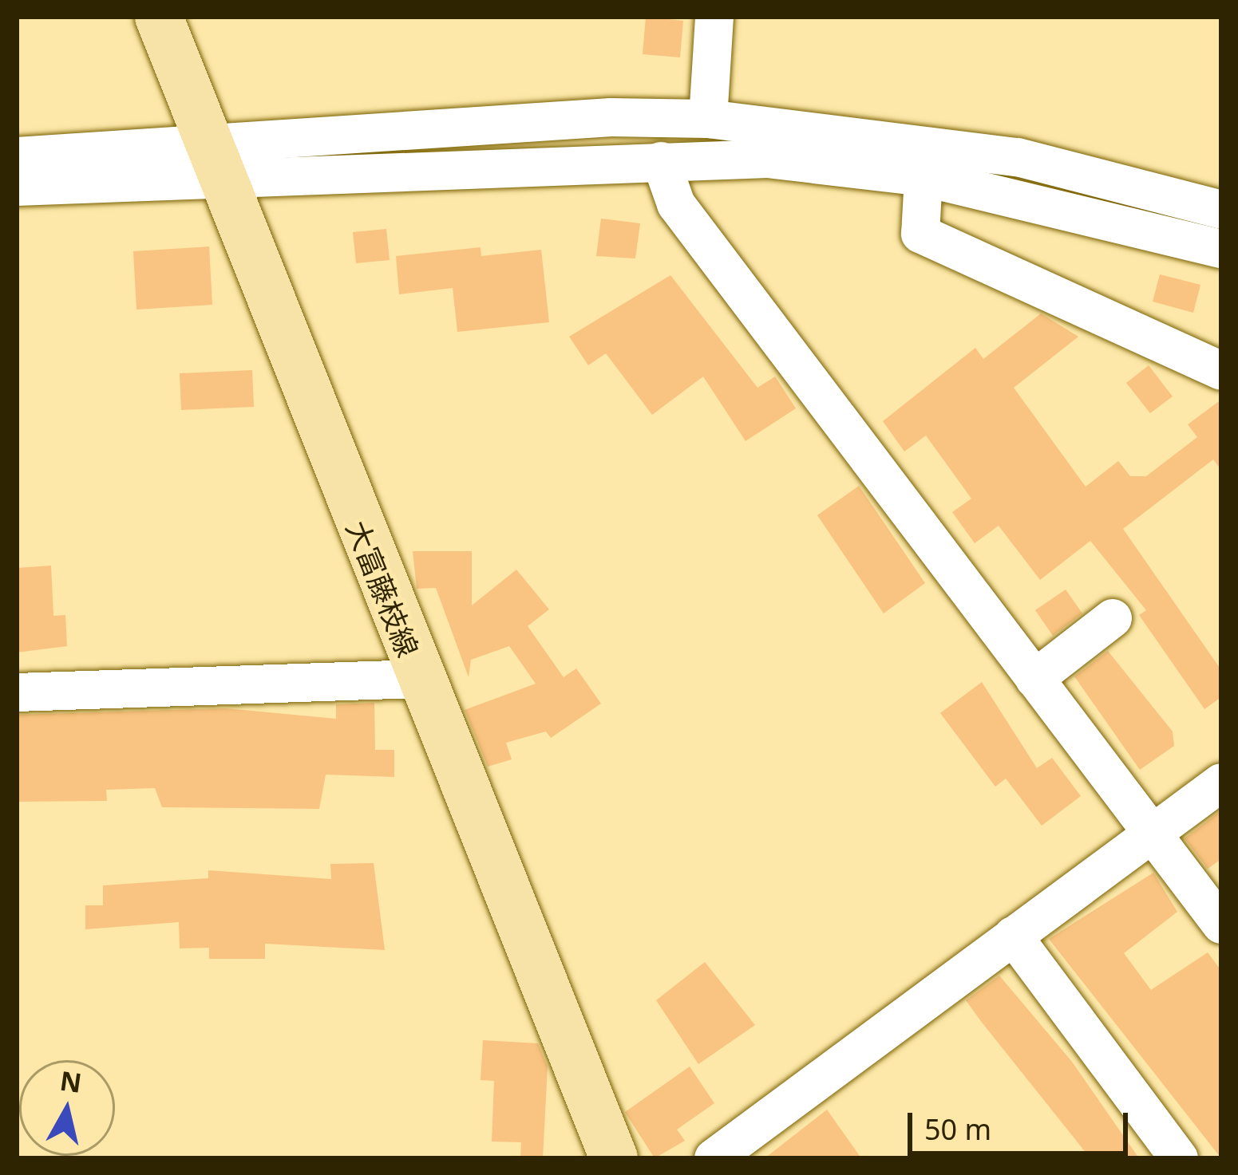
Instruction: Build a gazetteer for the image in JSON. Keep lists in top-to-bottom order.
{
  "streets": {
    "main road": ["大富藤枝線"]
  },
  "scale_bar": "50 m",
  "north": "top"
}
